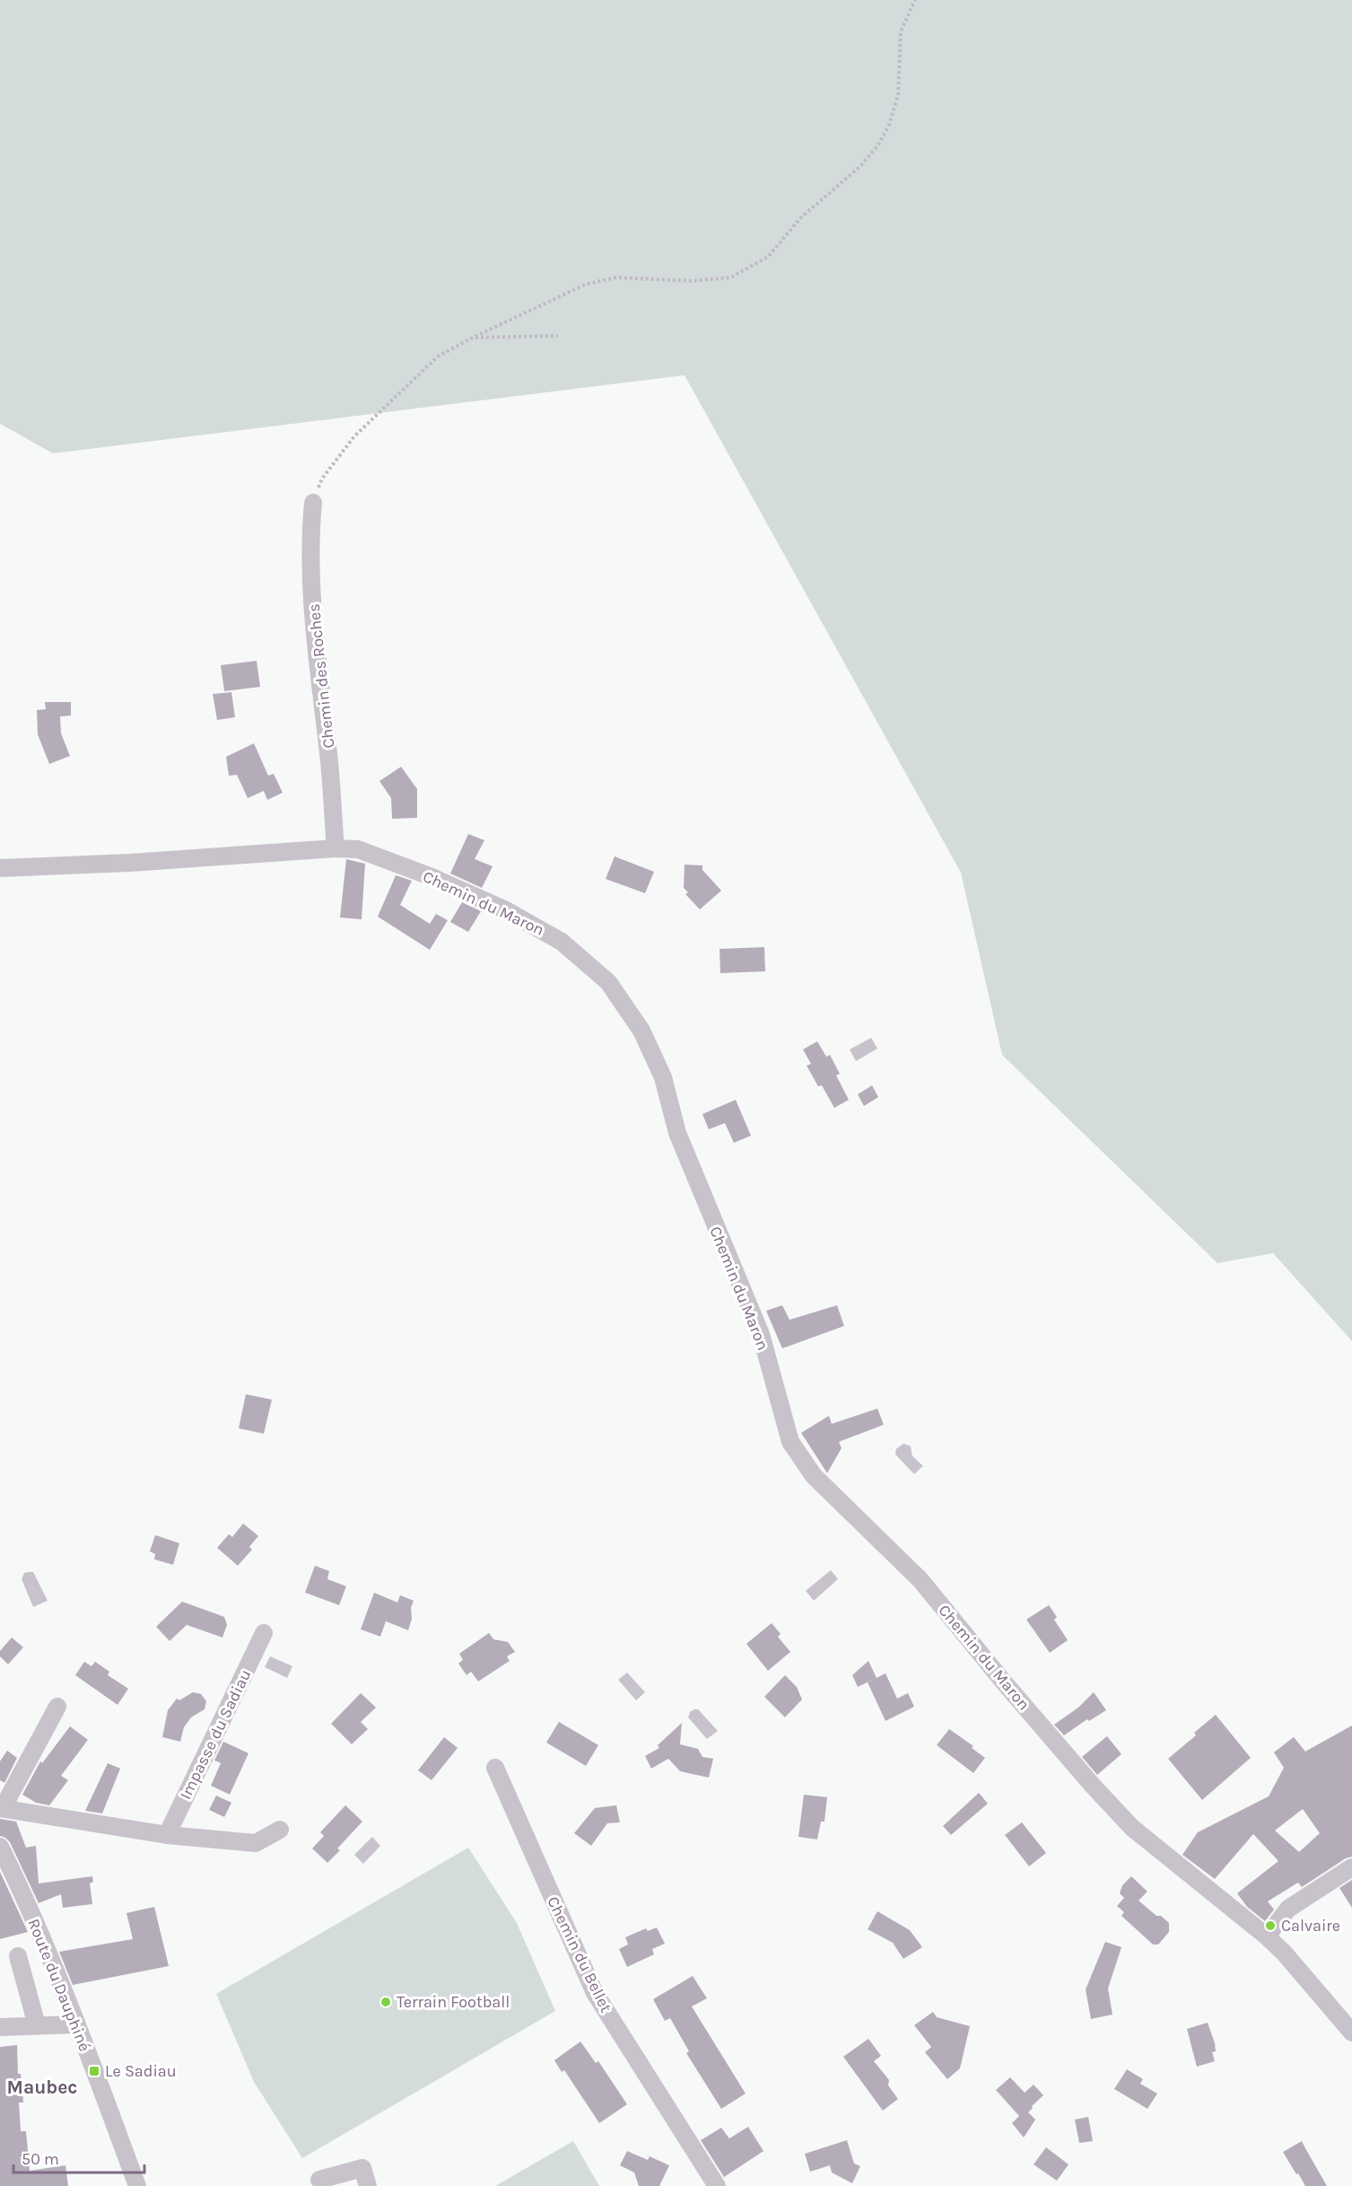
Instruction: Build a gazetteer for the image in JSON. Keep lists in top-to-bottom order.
{
  "streets": {
    "street": [
      "Chemin des Roches",
      "Chemin du Maron",
      "Impasse du Sadiau",
      "Chemin du Bellet",
      "Route du Dauphiné"
    ]
  },
  "crossings": [
    ["Chemin des Roches", "Chemin du Maron"]
  ],
  "districts": ["Maubec"],
  "places": {
    "other": ["Calvaire", "Terrain Football"],
    "transit": ["Le Sadiau"]
  },
  "scale_bar": "50 m"
}
